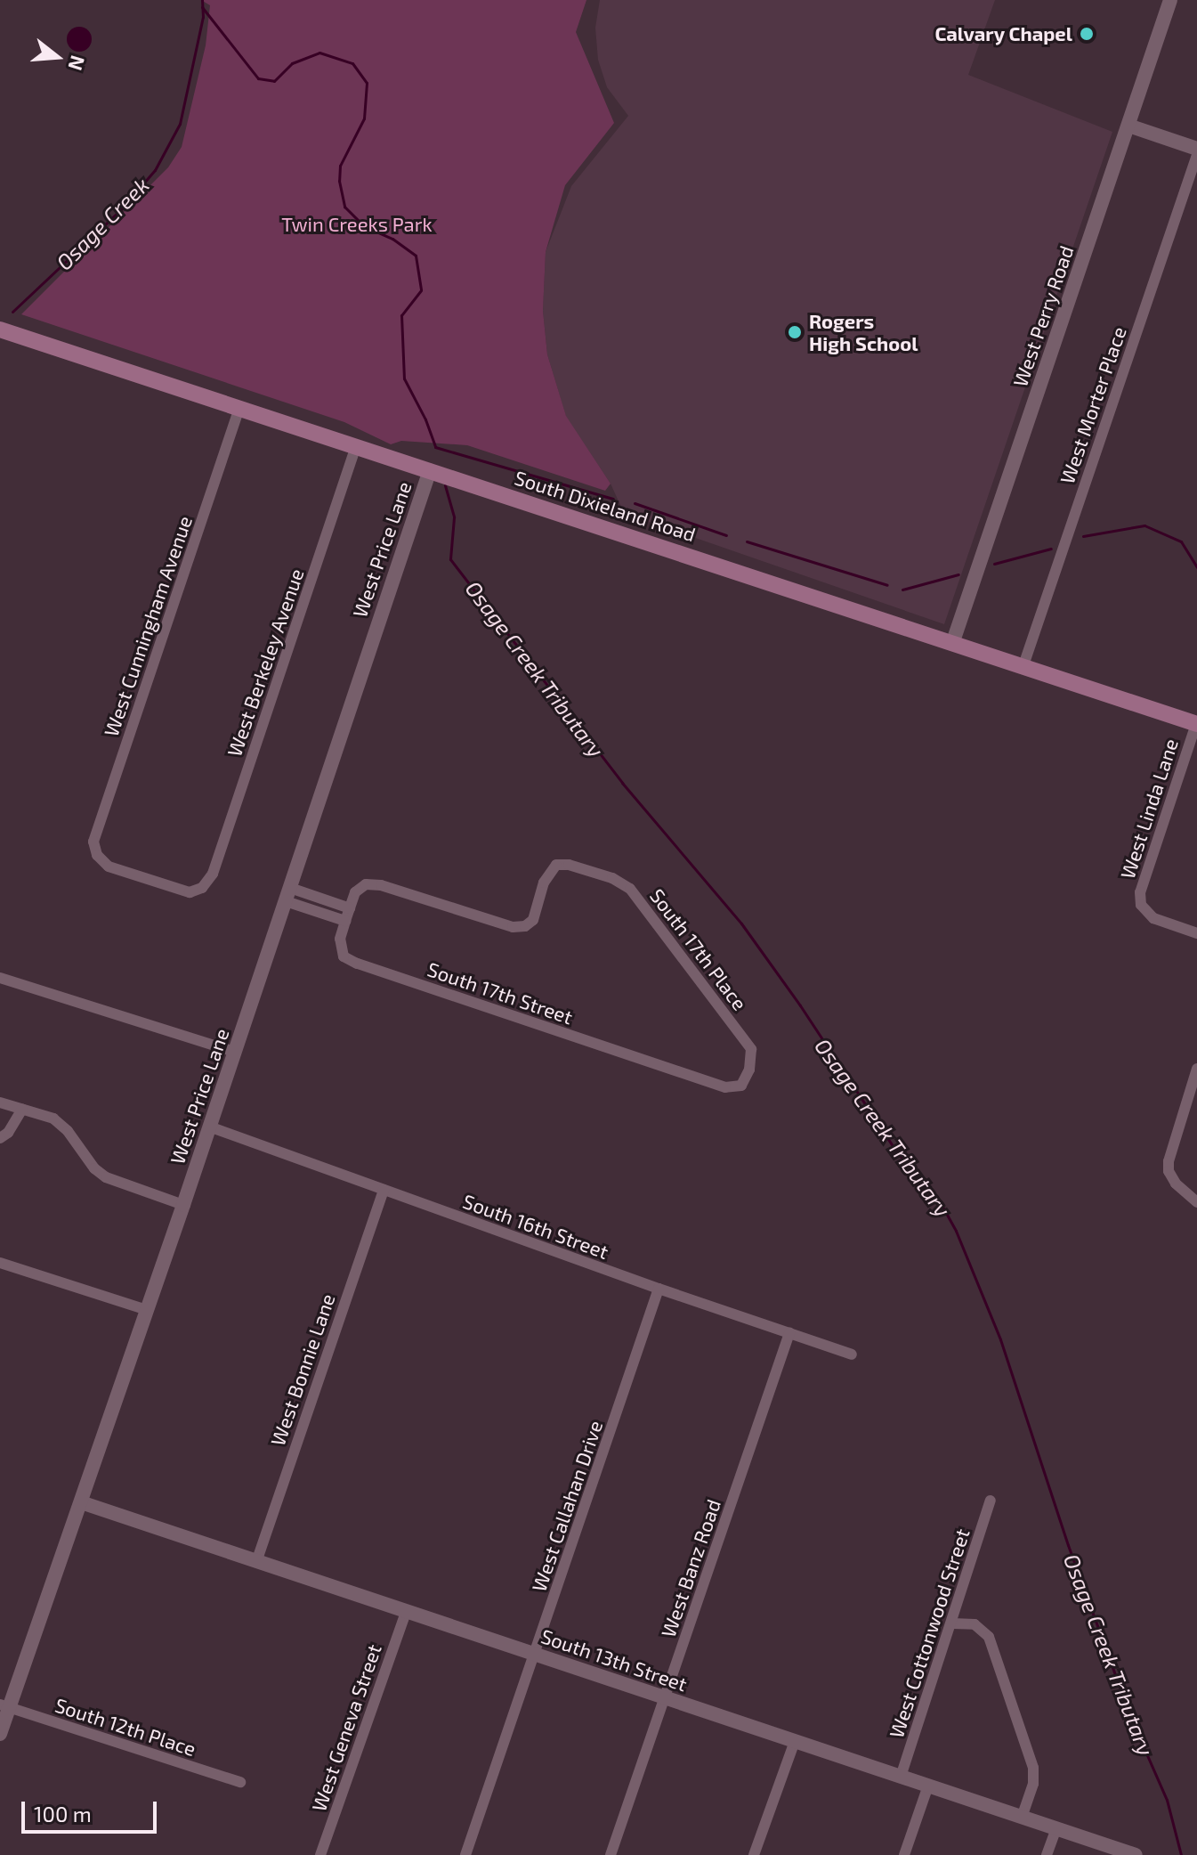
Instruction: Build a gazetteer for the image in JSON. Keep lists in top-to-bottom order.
{
  "streets": {
    "main road": ["South Dixieland Road"],
    "street": [
      "West Perry Road",
      "West Morter Place",
      "West Price Lane",
      "West Cunningham Avenue",
      "West Berkeley Avenue",
      "West Linda Lane",
      "South 17th Place",
      "South 17th Street",
      "South 16th Street",
      "West Bonnie Lane",
      "West Callahan Drive",
      "West Banz Road",
      "West Cottonwood Street",
      "South 13th Street",
      "South 12th Place",
      "West Geneva Street"
    ]
  },
  "crossings": [
    ["West Perry Road", "South Dixieland Road"],
    ["West Morter Place", "South Dixieland Road"],
    ["South Dixieland Road", "West Price Lane"],
    ["South Dixieland Road", "West Cunningham Avenue"],
    ["South Dixieland Road", "West Berkeley Avenue"],
    ["South Dixieland Road", "West Linda Lane"],
    ["West Price Lane", "South 16th Street"],
    ["West Price Lane", "South 13th Street"],
    ["West Price Lane", "South 12th Place"],
    ["West Cunningham Avenue", "West Berkeley Avenue"],
    ["South 17th Place", "South 17th Street"],
    ["South 16th Street", "West Bonnie Lane"],
    ["South 16th Street", "West Callahan Drive"],
    ["South 16th Street", "West Banz Road"],
    ["West Bonnie Lane", "South 13th Street"],
    ["West Callahan Drive", "South 13th Street"],
    ["West Banz Road", "South 13th Street"],
    ["West Cottonwood Street", "South 13th Street"],
    ["South 13th Street", "West Geneva Street"]
  ],
  "water": ["Osage Creek", "Osage Creek Tributary"],
  "parks": ["Twin Creeks Park"],
  "places": ["Calvary Chapel", "Rogers High School"],
  "scale_bar": "100 m",
  "north": "right"
}
